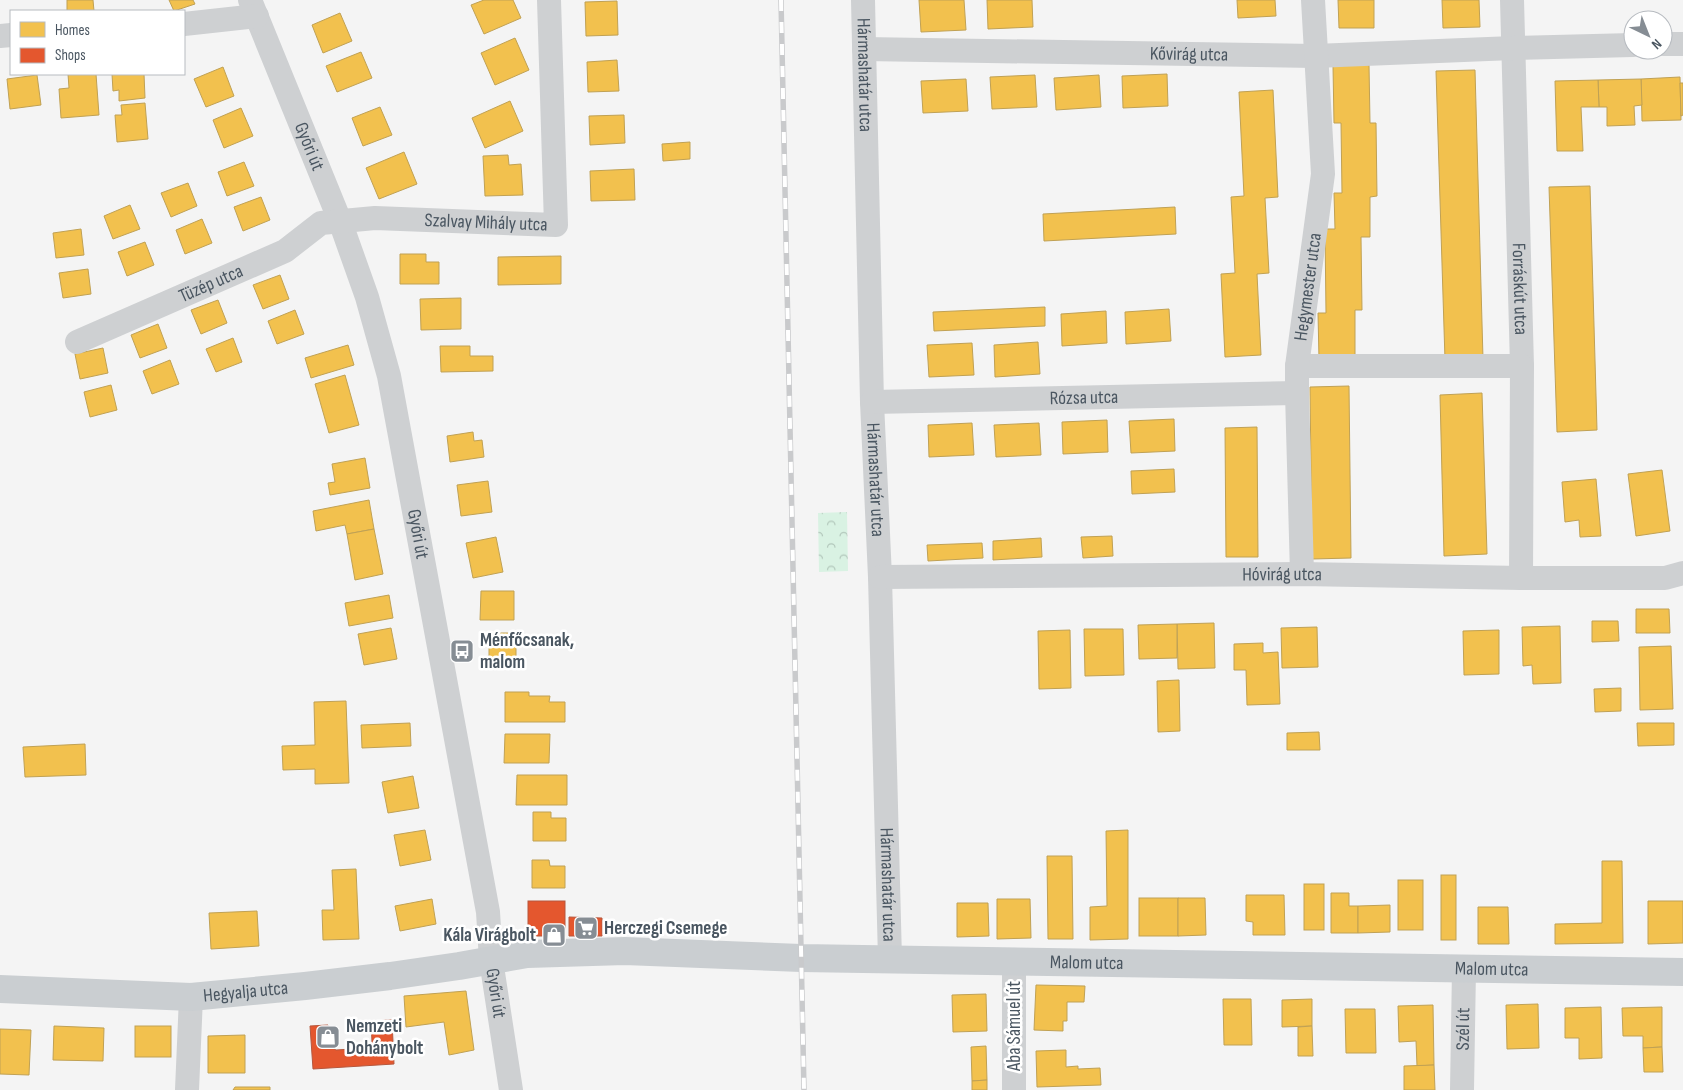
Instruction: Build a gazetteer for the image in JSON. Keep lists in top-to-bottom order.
{
  "streets": {
    "main road": ["Malom utca", "Hegyalja utca"],
    "street": [
      "Kővirág utca",
      "Hármashatár utca",
      "Győri út",
      "Szalvay Mihály utca",
      "Tüzép utca",
      "Hegymester utca",
      "Forráskút utca",
      "Rózsa utca",
      "Hóvirág utca",
      "Aba Sámuel út",
      "Szél út"
    ]
  },
  "crossings": [
    ["Kővirág utca", "Hármashatár utca"],
    ["Kővirág utca", "Hegymester utca"],
    ["Kővirág utca", "Forráskút utca"],
    ["Hármashatár utca", "Rózsa utca"],
    ["Hármashatár utca", "Hóvirág utca"],
    ["Hármashatár utca", "Malom utca"],
    ["Győri út", "Szalvay Mihály utca"],
    ["Győri út", "Tüzép utca"],
    ["Győri út", "Malom utca"],
    ["Győri út", "Hegyalja utca"],
    ["Szalvay Mihály utca", "Tüzép utca"],
    ["Hegymester utca", "Rózsa utca"],
    ["Hegymester utca", "Hóvirág utca"],
    ["Forráskút utca", "Hóvirág utca"],
    ["Malom utca", "Hegyalja utca"],
    ["Malom utca", "Aba Sámuel út"],
    ["Malom utca", "Szél út"]
  ],
  "places": {
    "bus stop": ["Ménfőcsanak, malom"],
    "supermarket": ["Herczegi Csemege"],
    "shop": ["Kála Virágbolt", "Nemzeti Dohánybolt"]
  },
  "legend": ["Homes", "Shops"],
  "north": "bottom right"
}
